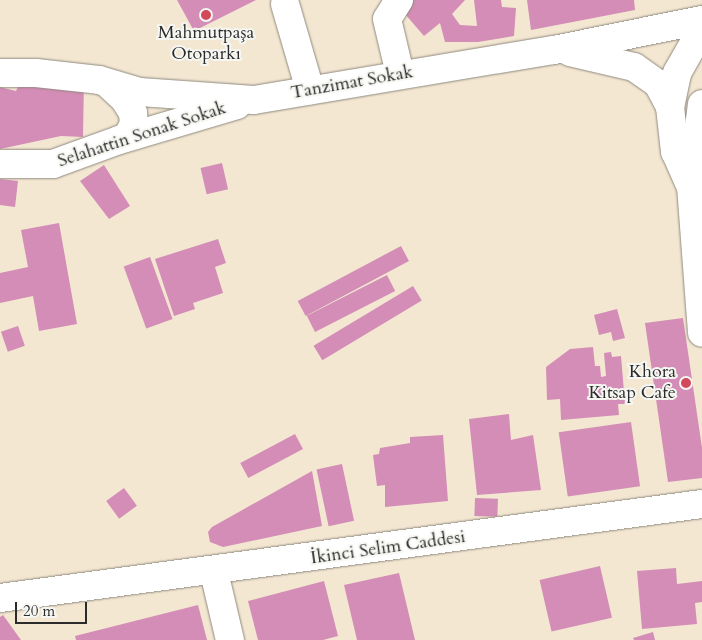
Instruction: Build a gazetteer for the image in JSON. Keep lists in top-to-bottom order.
{
  "streets": {
    "street": ["Tanzimat Sokak", "Selahattin Sonak Sokak", "İkinci Selim Caddesi"]
  },
  "crossings": [
    ["Tanzimat Sokak", "Selahattin Sonak Sokak"]
  ],
  "places": ["Mahmutpaşa Otoparkı", "Khora Kitsap Cafe"],
  "scale_bar": "20 m"
}
